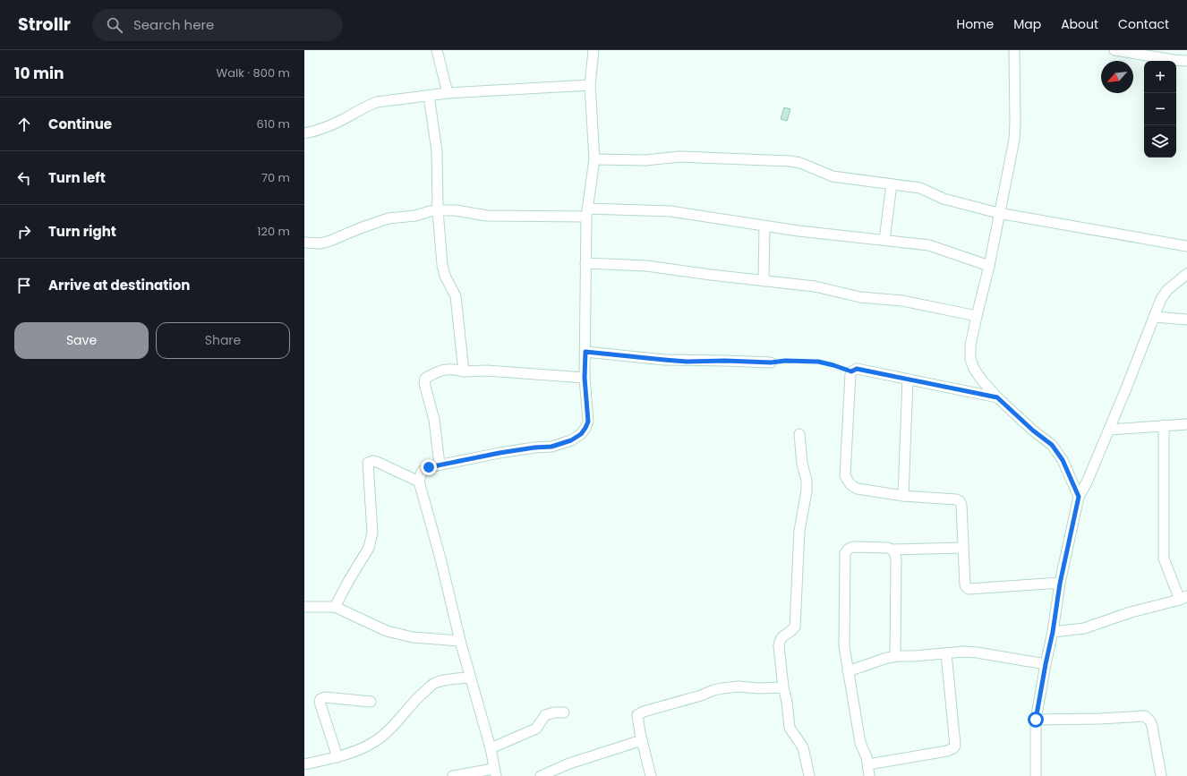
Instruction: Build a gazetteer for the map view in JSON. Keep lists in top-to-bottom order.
{
  "north": "bottom left",
  "page": {
    "header": "Strollr",
    "search": "Search here",
    "nav": [
      "Home",
      "Map",
      "About",
      "Contact"
    ],
    "heading": ["10 min", "Walk · 800 m"],
    "map_buttons": ["+", "−"],
    "list": [
      ["Continue", "610 m"],
      ["Turn left", "70 m"],
      ["Turn right", "120 m"],
      "Arrive at destination"
    ],
    "buttons": ["Save", "Share"]
  }
}
